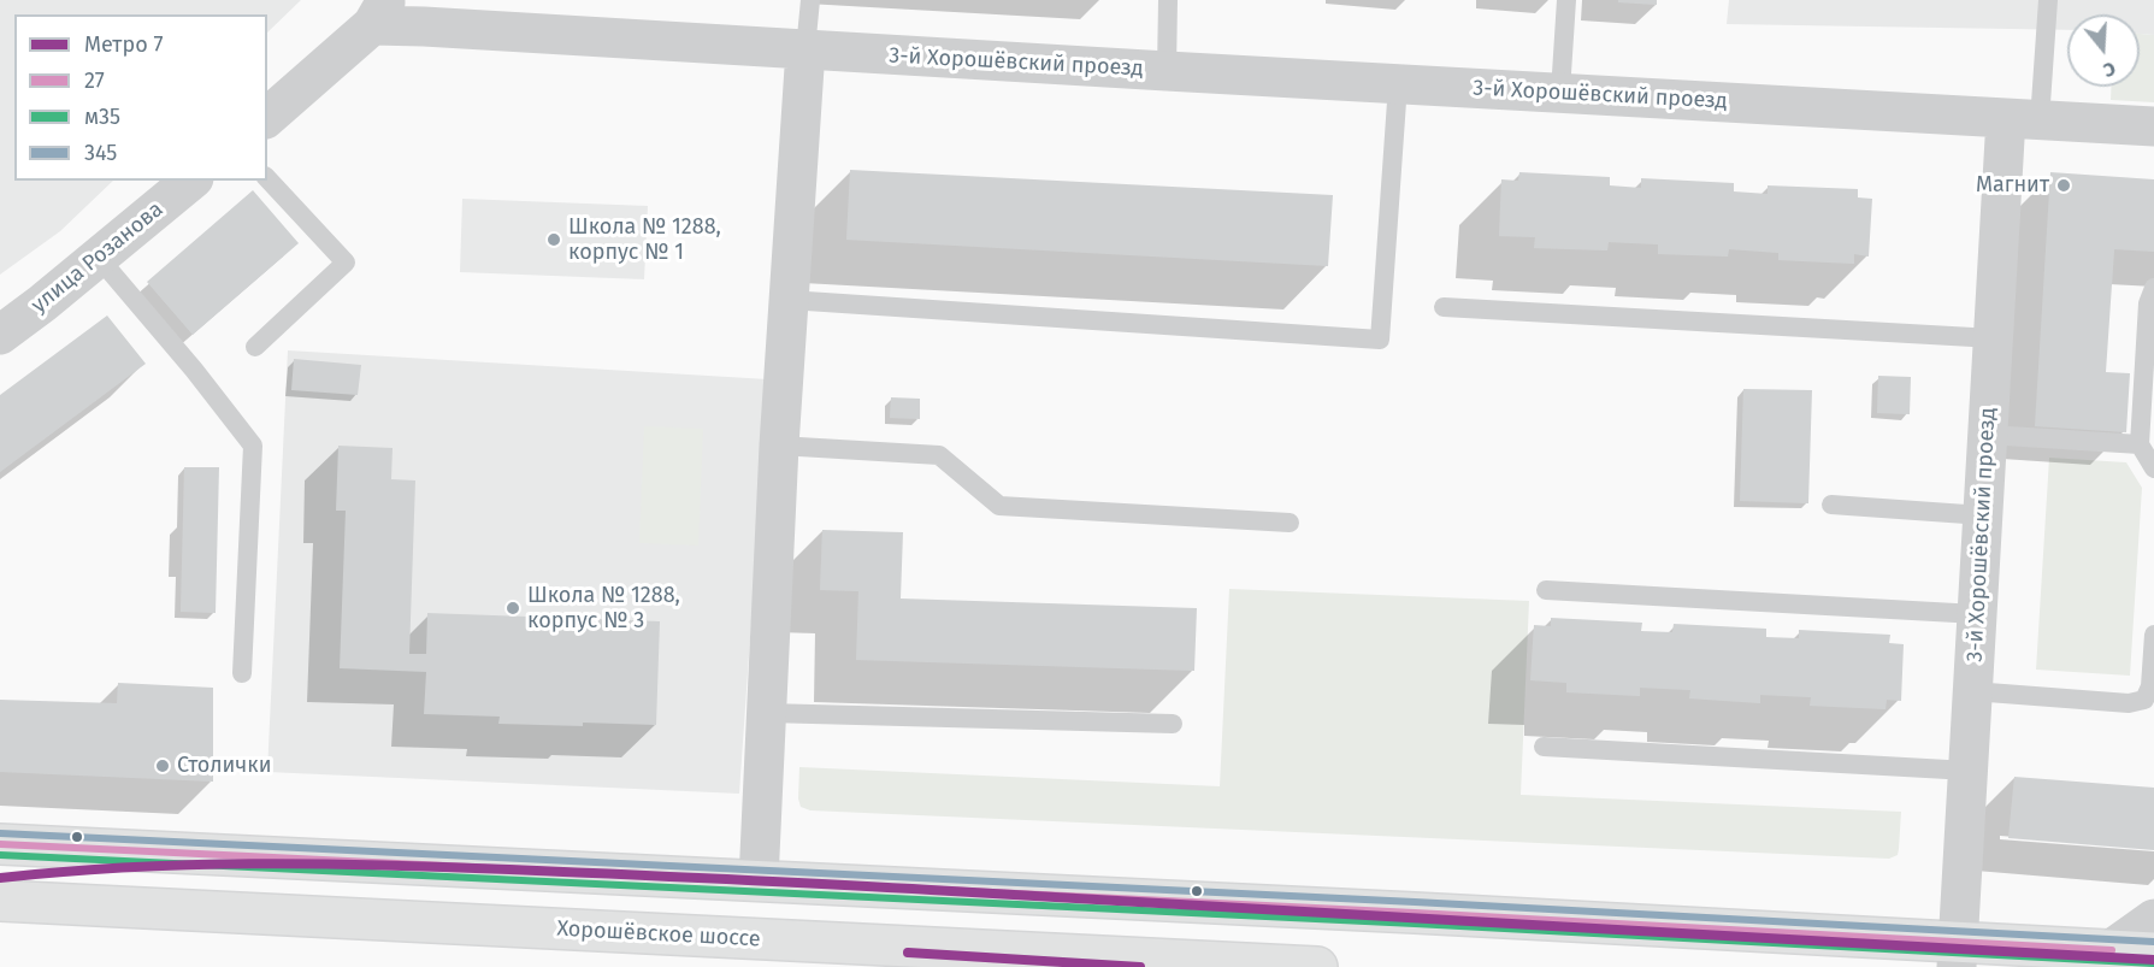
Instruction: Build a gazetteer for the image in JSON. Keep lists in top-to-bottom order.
{
  "streets": {
    "main road": ["Хорошёвское шоссе"],
    "street": ["3-й Хорошёвский проезд", "улица Розанова"]
  },
  "places": [
    "Магнит",
    "Школа № 1288, корпус № 1",
    "Школа № 1288, корпус № 3",
    "Столички"
  ],
  "lines": [
    "transit line 345",
    "transit line 27",
    "transit line м35",
    "metro line 7"
  ],
  "legend": [
    "Метро 7",
    "27",
    "м35",
    "345"
  ],
  "north": "bottom"
}
